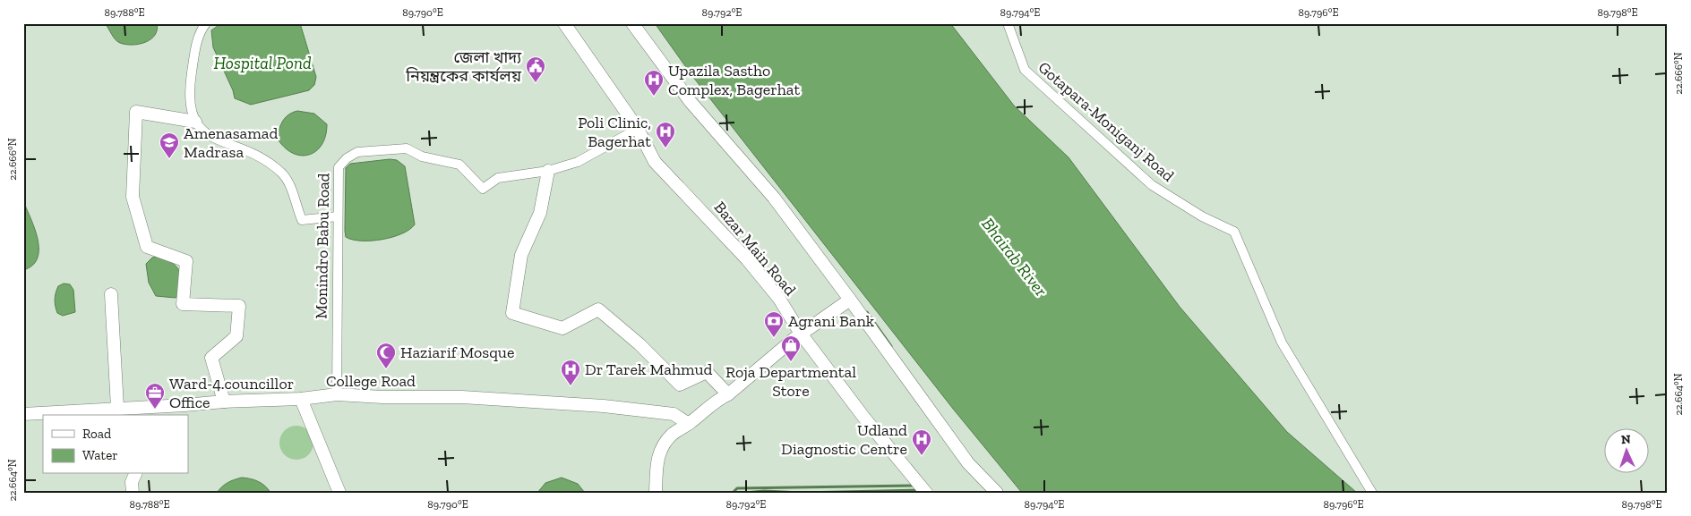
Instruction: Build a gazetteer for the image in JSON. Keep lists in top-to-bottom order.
{
  "streets": {
    "street": [
      "Gotapara-Moniganj Road",
      "Monindro Babu Road",
      "Bazar Main Road",
      "College Road"
    ]
  },
  "crossings": [
    ["Monindro Babu Road", "Bazar Main Road"],
    ["Monindro Babu Road", "College Road"]
  ],
  "water": ["Hospital Pond", "Bhairab River"],
  "places": {
    "public building": ["জেলা খাদ্য নিয়ন্ত্রকের কার্যলয়"],
    "hospital": [
      "Upazila Sastho Complex, Bagerhat",
      "Poli Clinic, Bagerhat",
      "Dr Tarek Mahmud",
      "Udland Diagnostic Centre"
    ],
    "school or university": ["Amenasamad Madrasa"],
    "bank": ["Agrani Bank"],
    "shop": ["Roja Departmental Store"],
    "mosque": ["Haziarif Mosque"],
    "office": ["Ward-4.councillor Office"]
  },
  "legend": ["Road", "Water"],
  "north": "top",
  "coordinates": [
    "89.788°E",
    "89.790°E",
    "89.792°E",
    "89.794°E",
    "89.796°E",
    "89.798°E",
    "22.666°N",
    "22.664°N"
  ]
}
